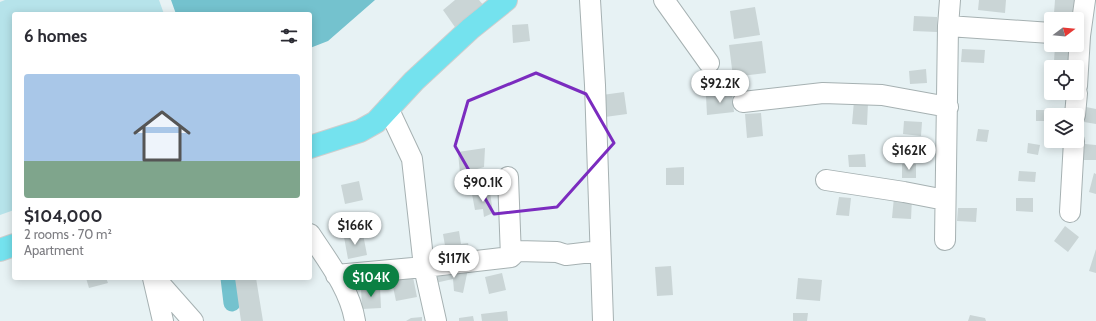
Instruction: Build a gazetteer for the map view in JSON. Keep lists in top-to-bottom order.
{
  "north": "right",
  "page": {
    "heading": "6 homes",
    "list": [
      {
        "name": "$104,000",
        "note": "2 rooms · 70 m² · Apartment"
      }
    ],
    "price": [
      "$92.2K",
      "$162K",
      "$90.1K",
      "$166K",
      "$117K",
      "$104K"
    ]
  }
}
